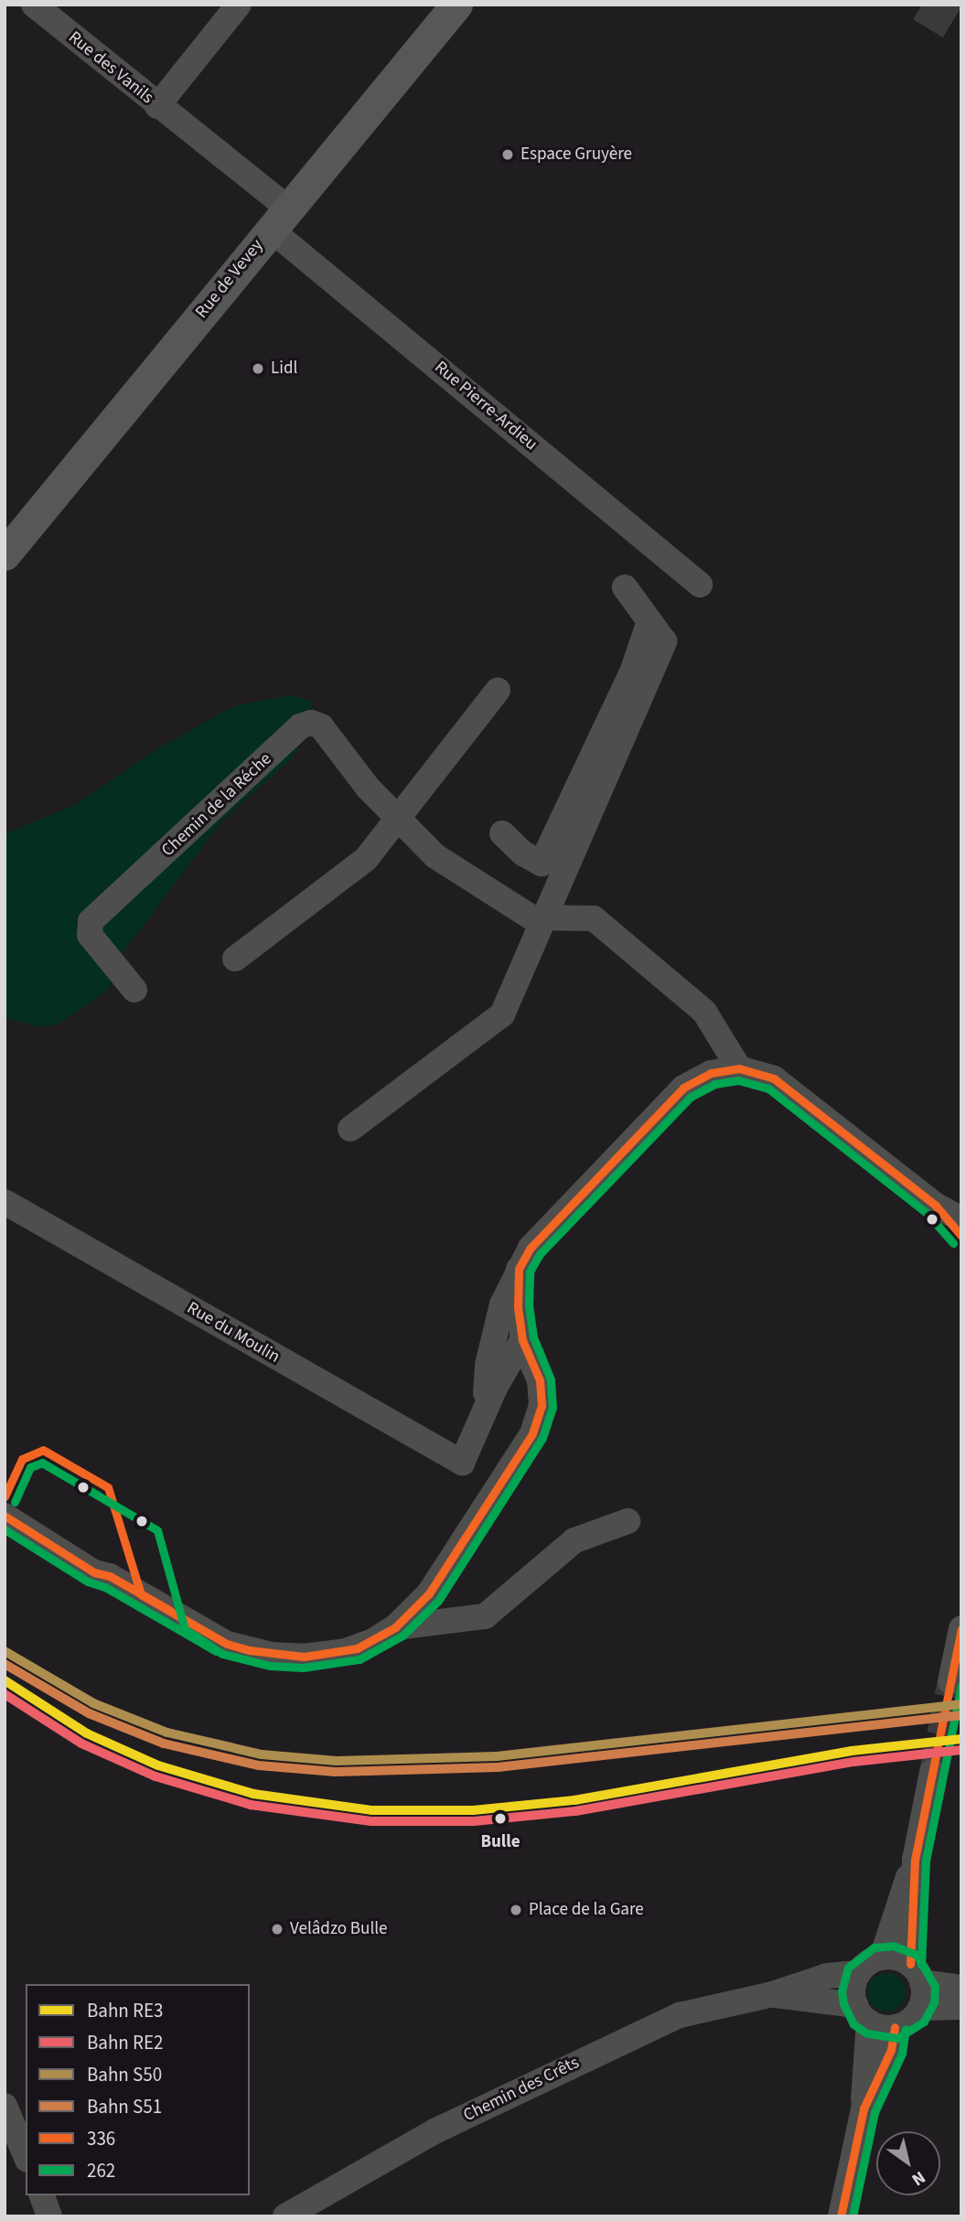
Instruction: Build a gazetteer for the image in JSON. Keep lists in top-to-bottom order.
{
  "streets": {
    "main road": ["Rue de Vevey"],
    "street": [
      "Rue des Vanils",
      "Rue Pierre-Ardieu",
      "Chemin de la Réche",
      "Rue du Moulin",
      "Chemin des Crêts"
    ]
  },
  "crossings": [
    ["Rue des Vanils", "Rue de Vevey"],
    ["Rue des Vanils", "Rue Pierre-Ardieu"],
    ["Rue de Vevey", "Rue Pierre-Ardieu"]
  ],
  "places": [
    "Espace Gruyère",
    "Lidl",
    "Bulle",
    "Place de la Gare",
    "Velâdzo Bulle"
  ],
  "lines": [
    "transit line 336",
    "transit line 262",
    "rail line S50",
    "rail line S51",
    "rail line RE3",
    "rail line RE2"
  ],
  "legend": [
    "Bahn RE3",
    "Bahn RE2",
    "Bahn S50",
    "Bahn S51",
    "336",
    "262"
  ],
  "north": "bottom right"
}
